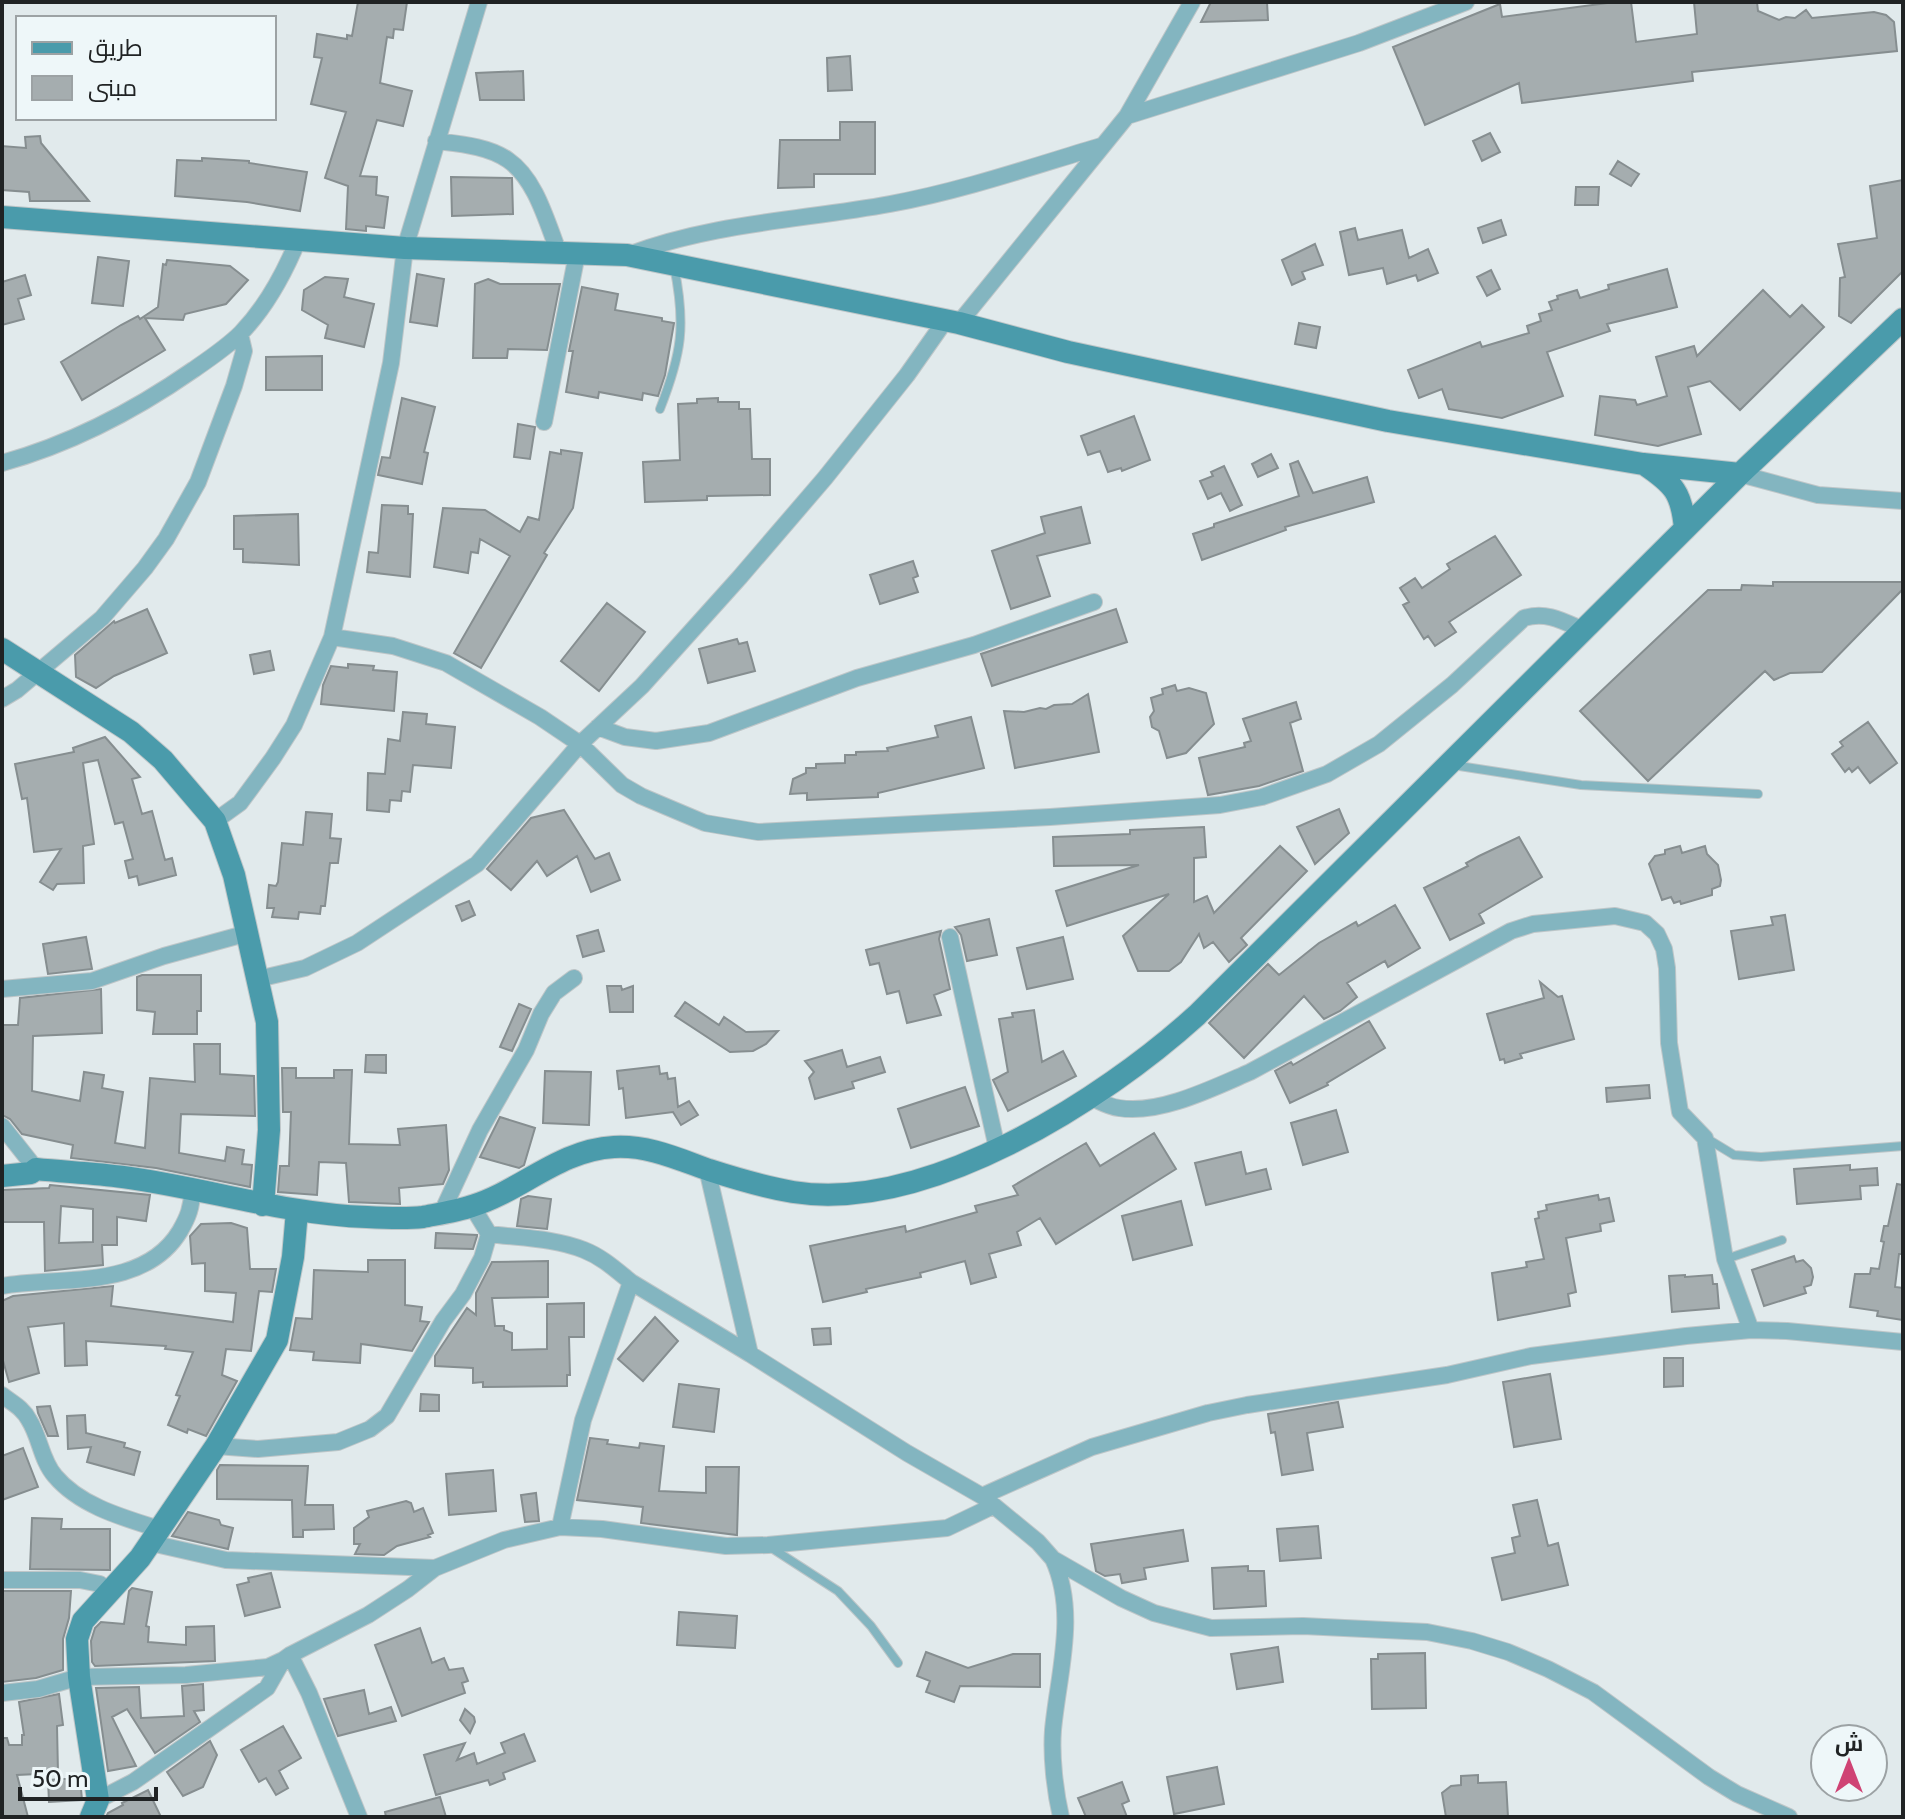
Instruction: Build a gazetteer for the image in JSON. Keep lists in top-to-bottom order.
{
  "legend": ["طريق", "مبنى"],
  "scale_bar": "50 m",
  "north": "top"
}
